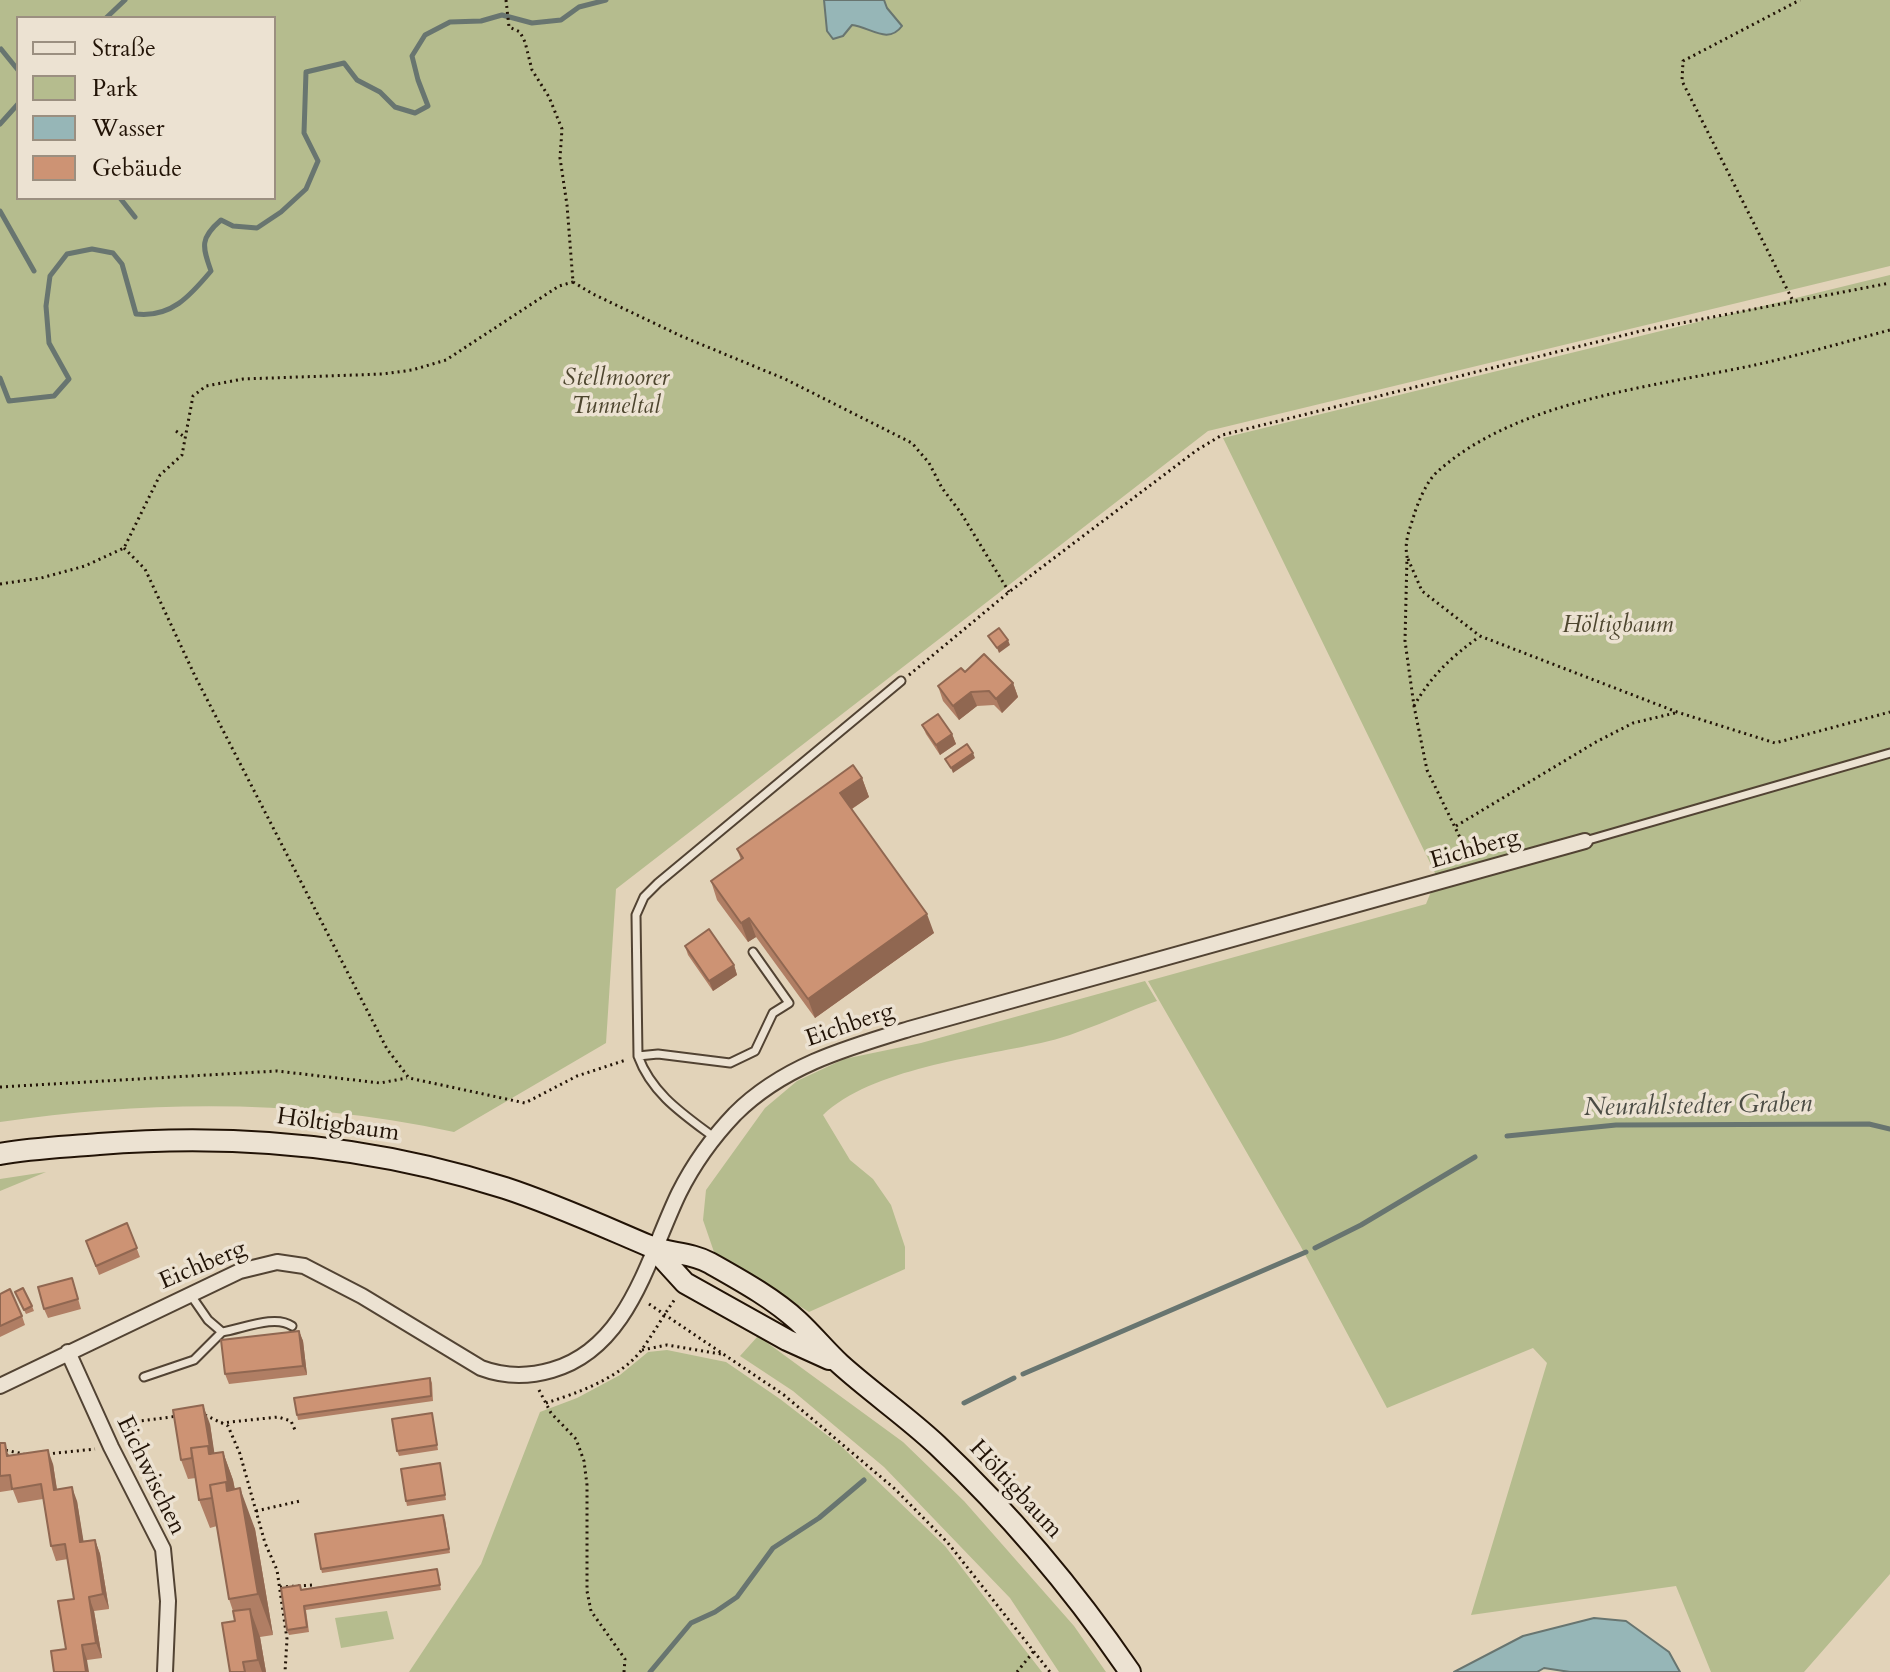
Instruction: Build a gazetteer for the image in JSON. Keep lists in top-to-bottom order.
{
  "streets": {
    "main road": ["Höltigbaum"],
    "street": ["Eichberg", "Eichwischen"]
  },
  "crossings": [
    ["Eichberg", "Höltigbaum"],
    ["Eichberg", "Eichwischen"]
  ],
  "water": ["Neurahlstedter Graben"],
  "parks": ["Stellmoorer Tunneltal", "Höltigbaum"],
  "legend": [
    "Straße",
    "Park",
    "Wasser",
    "Gebäude"
  ]
}
